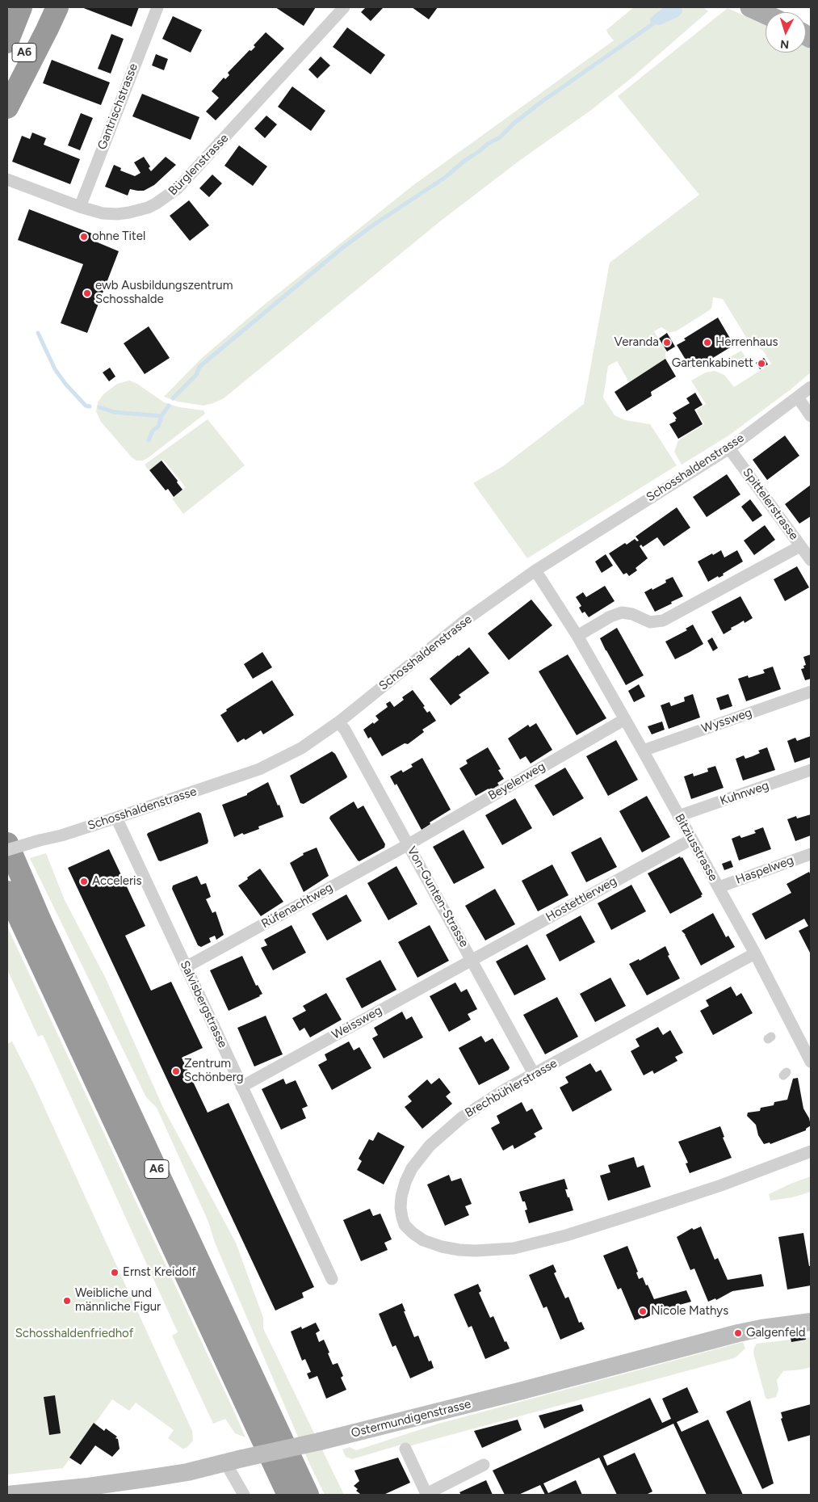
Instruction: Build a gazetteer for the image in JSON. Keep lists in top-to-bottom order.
{
  "streets": {
    "highway": ["A6"],
    "main road": ["Ostermundigenstrasse"],
    "street": [
      "Gantrischstrasse",
      "Bürglenstrasse",
      "Schosshaldenstrasse",
      "Spittelerstrasse",
      "Wyssweg",
      "Beyelerweg",
      "Kuhnweg",
      "Bitziusstrasse",
      "Haspelweg",
      "Von-Gunten-Strasse",
      "Hostettlerweg",
      "Rüfenachtweg",
      "Salvisbergstrasse",
      "Weissweg",
      "Brechbühlerstrasse"
    ]
  },
  "crossings": [
    ["Gantrischstrasse", "Bürglenstrasse"],
    ["Schosshaldenstrasse", "Spittelerstrasse"],
    ["Schosshaldenstrasse", "Bitziusstrasse"],
    ["Schosshaldenstrasse", "Von-Gunten-Strasse"],
    ["Schosshaldenstrasse", "Salvisbergstrasse"],
    ["Wyssweg", "Bitziusstrasse"],
    ["Beyelerweg", "Bitziusstrasse"],
    ["Beyelerweg", "Von-Gunten-Strasse"],
    ["Beyelerweg", "Rüfenachtweg"],
    ["Kuhnweg", "Bitziusstrasse"],
    ["Bitziusstrasse", "Haspelweg"],
    ["Bitziusstrasse", "Hostettlerweg"],
    ["Bitziusstrasse", "Brechbühlerstrasse"],
    ["Von-Gunten-Strasse", "Hostettlerweg"],
    ["Von-Gunten-Strasse", "Rüfenachtweg"],
    ["Von-Gunten-Strasse", "Weissweg"],
    ["Von-Gunten-Strasse", "Brechbühlerstrasse"],
    ["Hostettlerweg", "Weissweg"],
    ["Rüfenachtweg", "Salvisbergstrasse"],
    ["Salvisbergstrasse", "Weissweg"]
  ],
  "parks": ["Schosshaldenfriedhof"],
  "places": [
    "ohne Titel",
    "ewb Ausbildungszentrum Schosshalde",
    "Veranda",
    "Herrenhaus",
    "Gartenkabinett",
    "Acceleris",
    "Zentrum Schönberg",
    "Ernst Kreidolf",
    "Weibliche und männliche Figur",
    "Nicole Mathys",
    "Galgenfeld"
  ],
  "north": "bottom"
}
